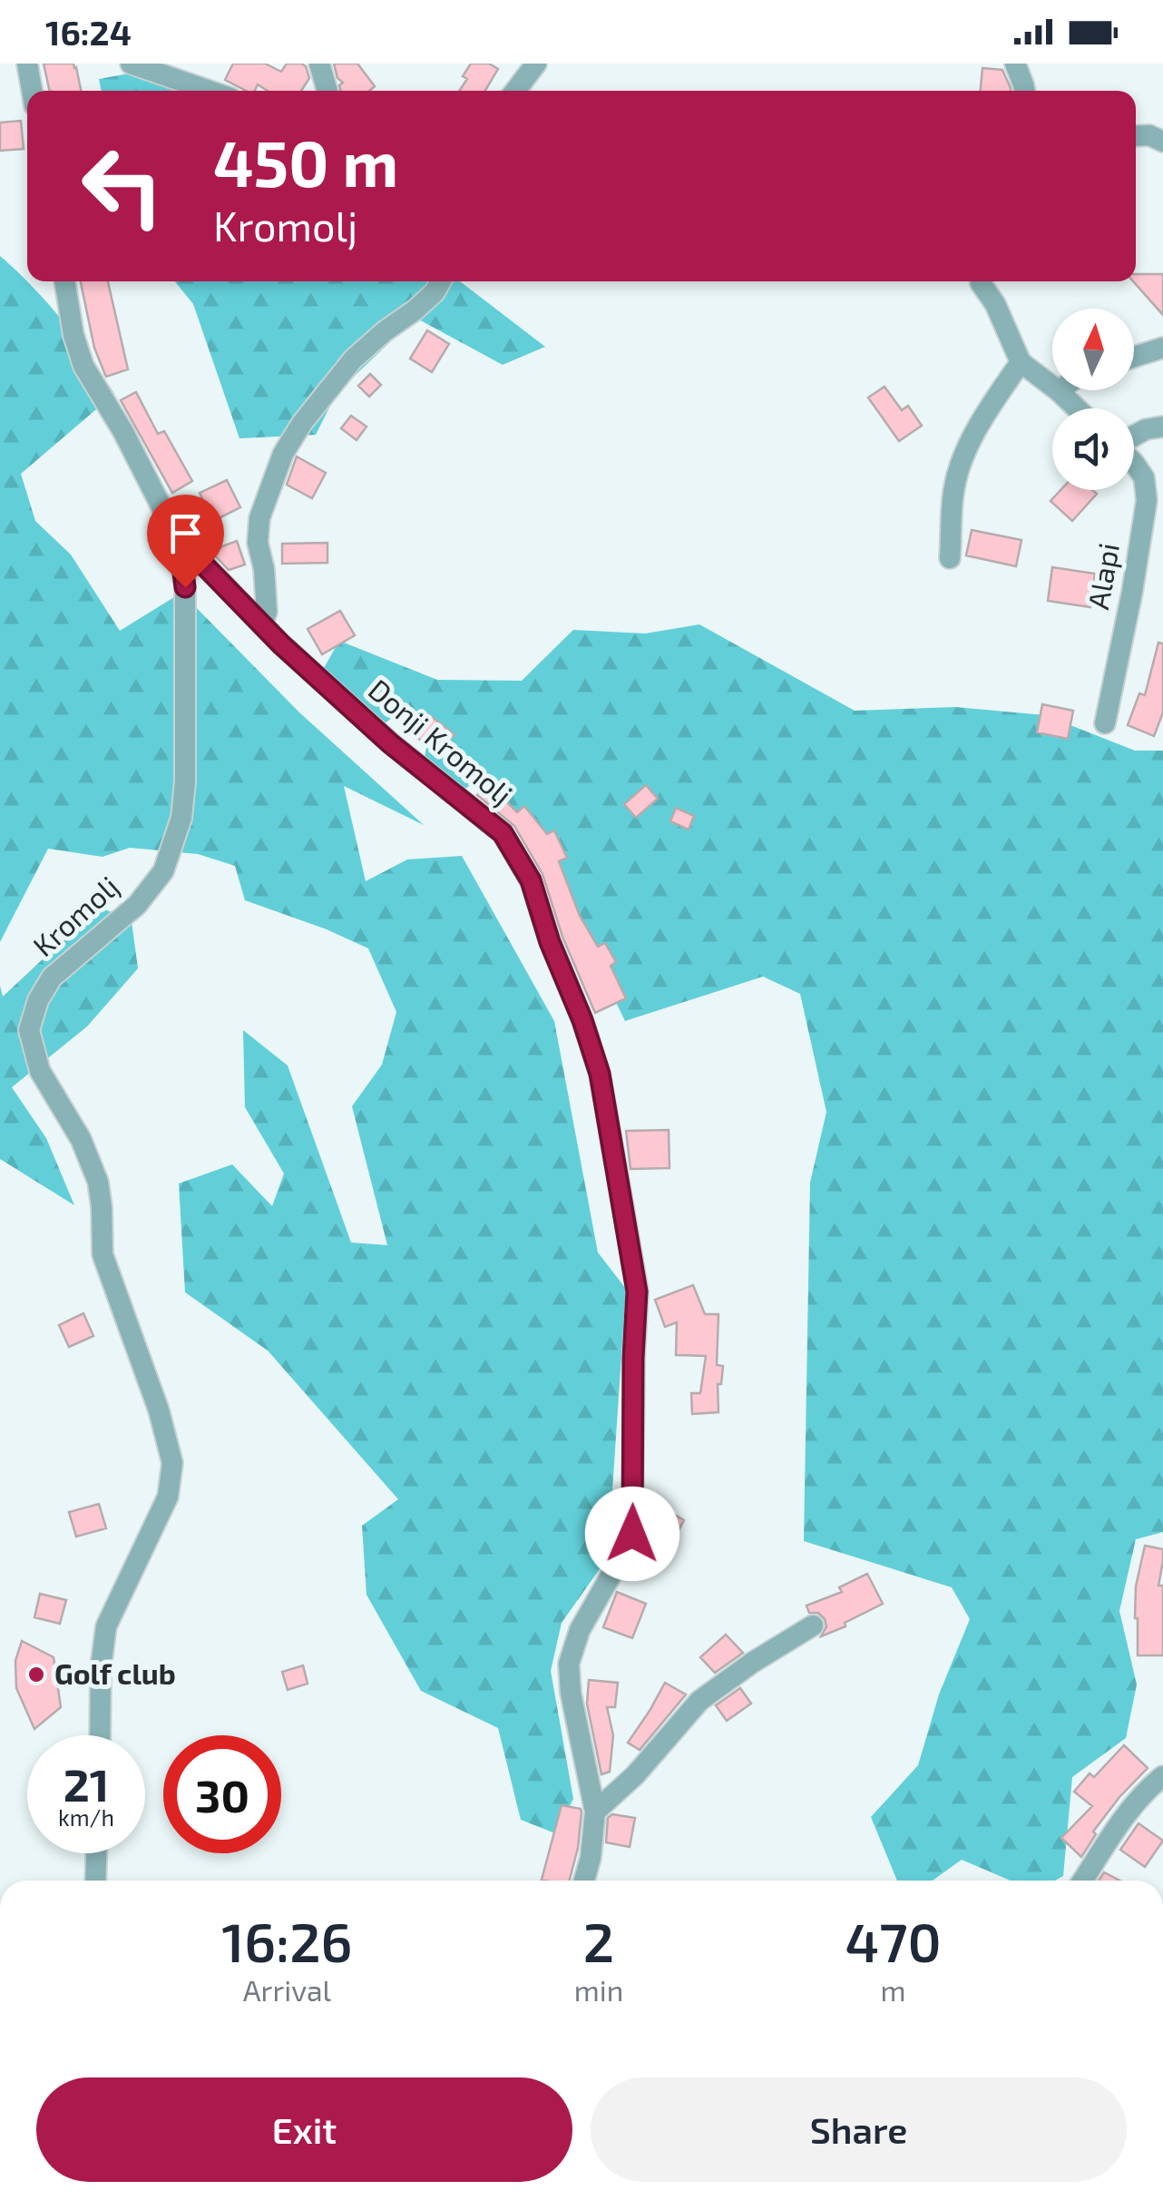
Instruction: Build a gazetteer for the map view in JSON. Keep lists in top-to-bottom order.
{
  "streets": {
    "street": ["Alapi", "Donji Kromolj", "Kromolj"]
  },
  "crossings": [
    ["Donji Kromolj", "Kromolj"]
  ],
  "places": ["Golf club"],
  "north": "top",
  "page": {
    "status": "16:24",
    "turn": ["450 m", "Kromolj"],
    "speed": "21 km/h",
    "limit": "30",
    "eta": [
      "16:26",
      "Arrival",
      "2",
      "min",
      "470",
      "m"
    ],
    "buttons": ["Exit", "Share"]
  }
}
